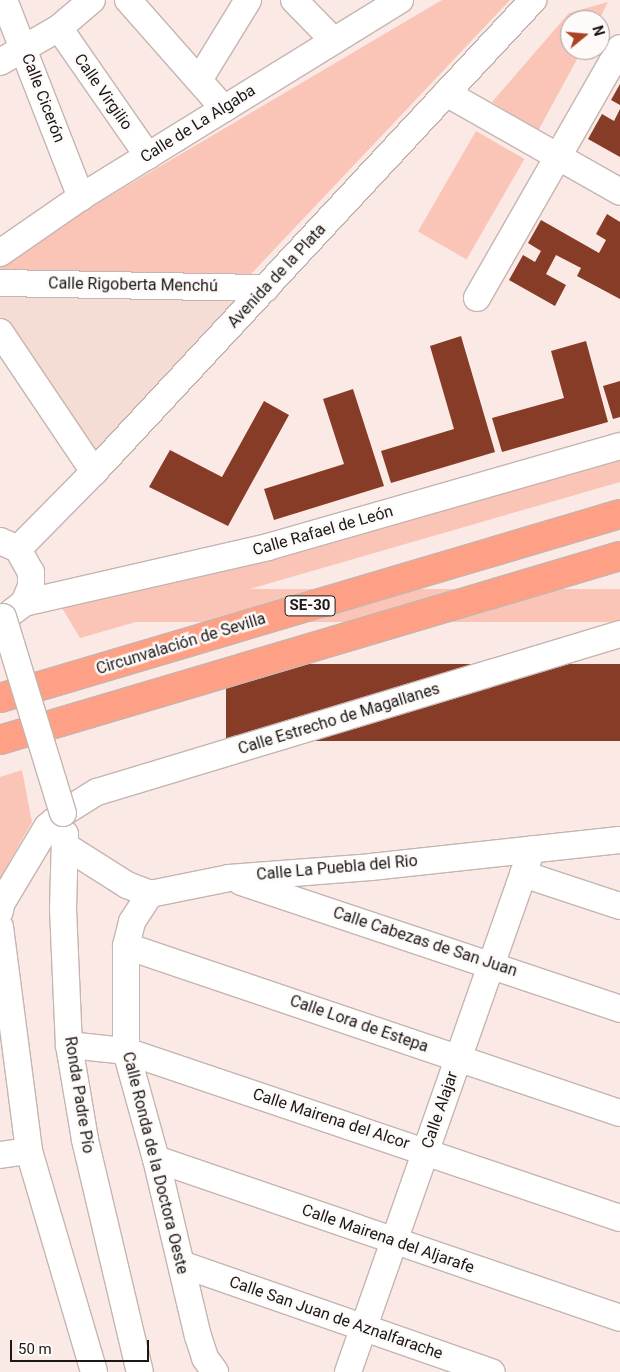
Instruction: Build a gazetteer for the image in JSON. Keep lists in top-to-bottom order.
{
  "streets": {
    "highway": ["SE-30", "Circunvalación de Sevilla"],
    "street": [
      "Calle Virgilio",
      "Calle Cicerón",
      "Calle de La Algaba",
      "Avenida de la Plata",
      "Calle Rigoberta Menchú",
      "Calle Rafael de León",
      "Calle Estrecho de Magallanes",
      "Calle La Puebla del Rio",
      "Calle Cabezas de San Juan",
      "Calle Lora de Estepa",
      "Ronda Padre Pío",
      "Calle Alajar",
      "Calle Mairena del Alcor",
      "Calle Ronda de la Doctora Oeste",
      "Calle Mairena del Aljarafe",
      "Calle San Juan de Aznalfarache"
    ]
  },
  "crossings": [
    ["Calle Virgilio", "Calle de La Algaba"],
    ["Calle Cicerón", "Calle de La Algaba"],
    ["Avenida de la Plata", "Calle Rigoberta Menchú"],
    ["Calle Rafael de León", "Ronda Padre Pío"],
    ["Calle Estrecho de Magallanes", "Ronda Padre Pío"],
    ["Calle La Puebla del Rio", "Calle Cabezas de San Juan"],
    ["Calle La Puebla del Rio", "Calle Alajar"],
    ["Calle La Puebla del Rio", "Calle Ronda de la Doctora Oeste"],
    ["Calle Cabezas de San Juan", "Calle Alajar"],
    ["Calle Lora de Estepa", "Calle Alajar"],
    ["Calle Lora de Estepa", "Calle Ronda de la Doctora Oeste"],
    ["Ronda Padre Pío", "Calle Mairena del Alcor"],
    ["Calle Alajar", "Calle Mairena del Alcor"],
    ["Calle Alajar", "Calle Mairena del Aljarafe"],
    ["Calle Alajar", "Calle San Juan de Aznalfarache"],
    ["Calle Mairena del Alcor", "Calle Ronda de la Doctora Oeste"],
    ["Calle Ronda de la Doctora Oeste", "Calle Mairena del Aljarafe"],
    ["Calle Ronda de la Doctora Oeste", "Calle San Juan de Aznalfarache"]
  ],
  "scale_bar": "50 m",
  "north": "right"
}
